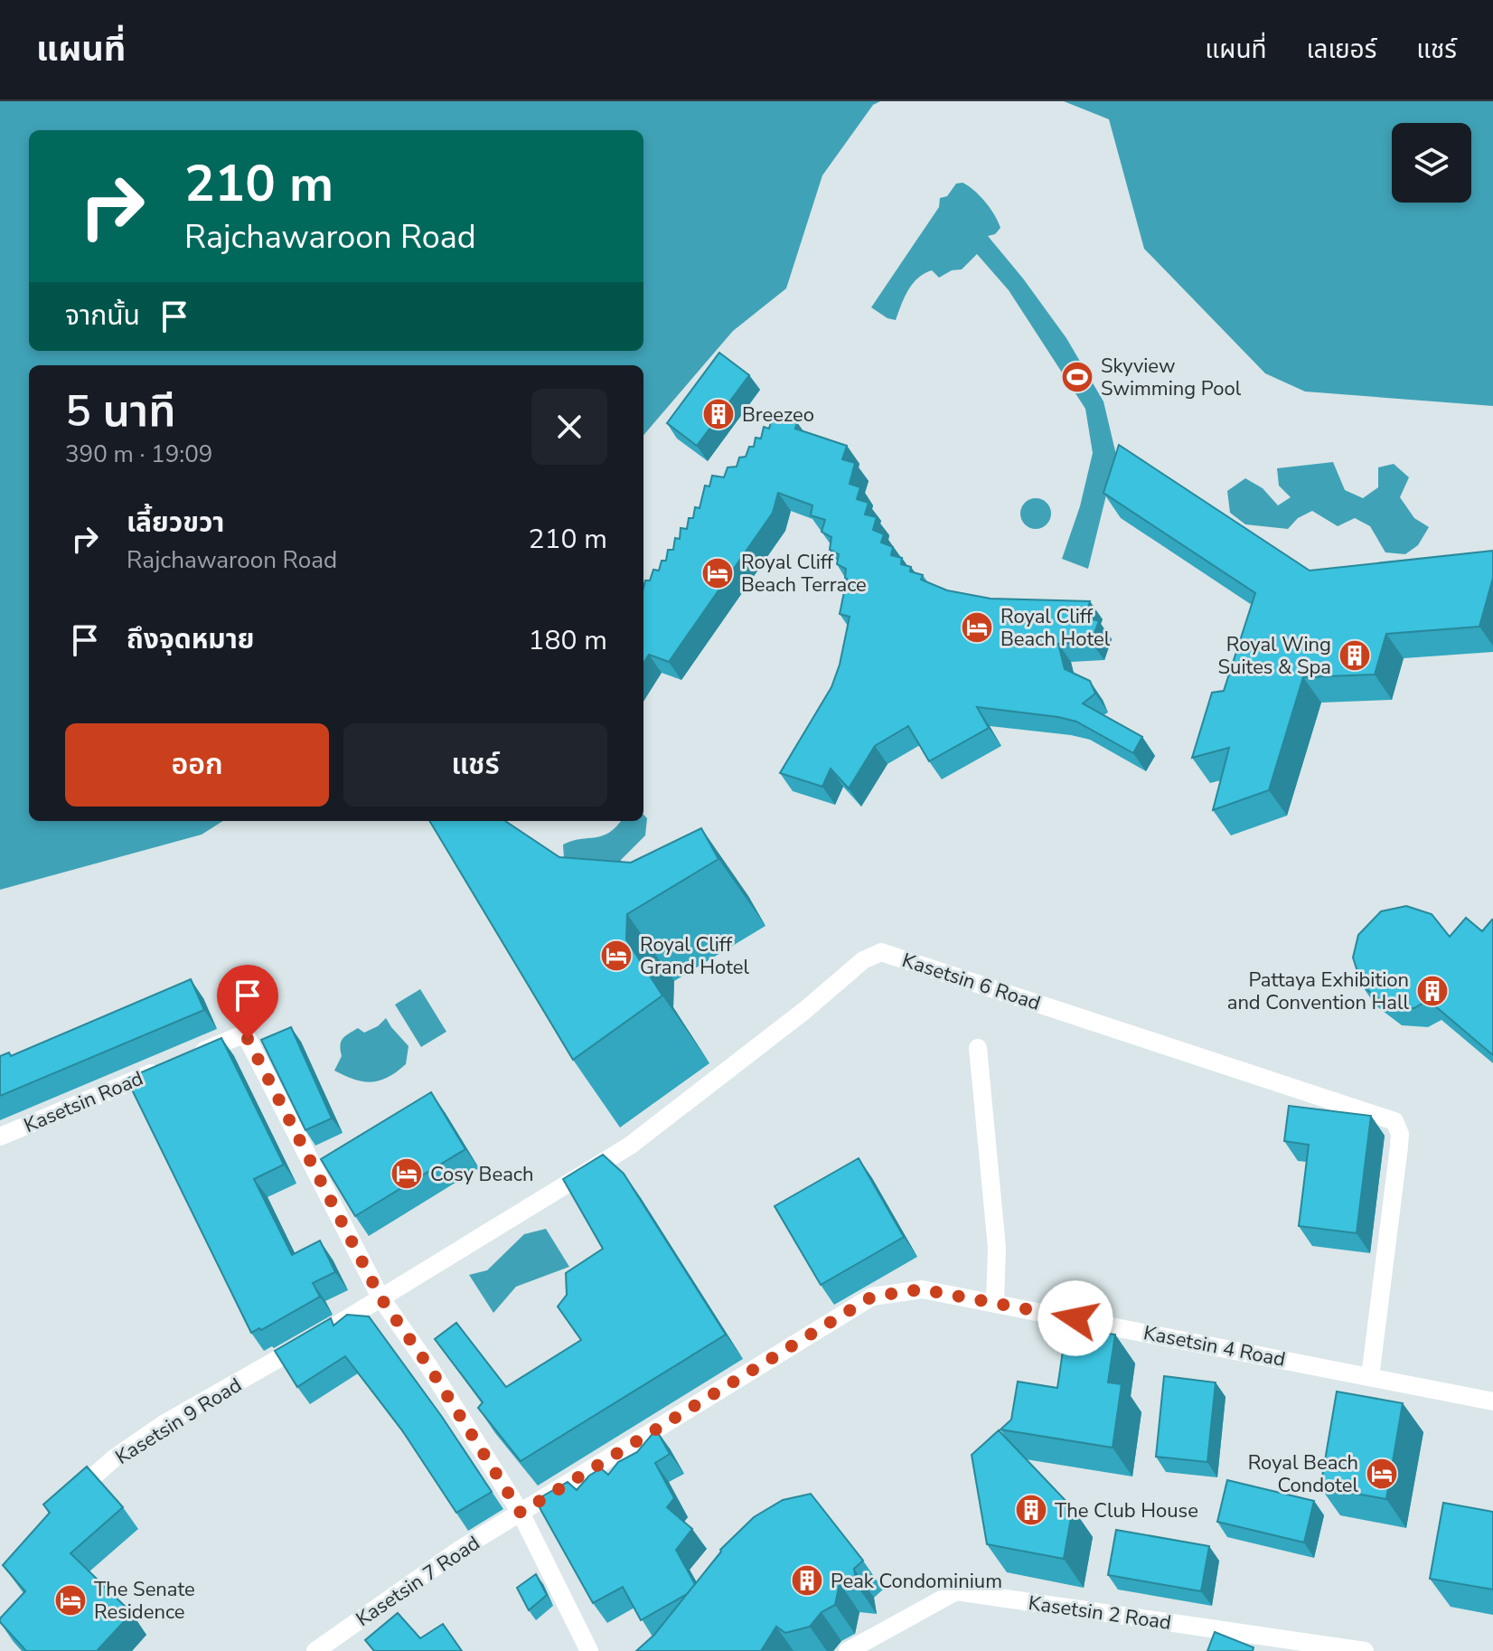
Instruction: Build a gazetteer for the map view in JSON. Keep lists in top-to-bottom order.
{
  "streets": {
    "street": [
      "Kasetsin 6 Road",
      "Kasetsin Road",
      "Kasetsin 4 Road",
      "Kasetsin 9 Road",
      "Kasetsin 7 Road",
      "Kasetsin 2 Road"
    ]
  },
  "crossings": [
    ["Kasetsin 6 Road", "Kasetsin Road"],
    ["Kasetsin 6 Road", "Kasetsin 4 Road"],
    ["Kasetsin 6 Road", "Kasetsin 9 Road"],
    ["Kasetsin Road", "Kasetsin 9 Road"],
    ["Kasetsin 4 Road", "Kasetsin 7 Road"]
  ],
  "places": {
    "sports": ["Skyview Swimming Pool"],
    "building": [
      "Breezeo",
      "Royal Wing Suites & Spa",
      "Pattaya Exhibition and Convention Hall",
      "The Club House",
      "Peak Condominium"
    ],
    "hotel": [
      "Royal Cliff Beach Terrace",
      "Royal Cliff Beach Hotel",
      "Royal Cliff Grand Hotel",
      "Cosy Beach",
      "Royal Beach Condotel",
      "The Senate Residence"
    ]
  },
  "page": {
    "header": "แผนที่",
    "nav": ["แผนที่", "เลเยอร์", "แชร์"],
    "turn": ["210 m", "Rajchawaroon Road"],
    "then": "จากนั้น",
    "heading": ["5 นาที", "390 m · 19:09"],
    "list": [
      {
        "name": "เลี้ยวขวา",
        "note": "Rajchawaroon Road",
        "value": "210 m"
      },
      {
        "name": "ถึงจุดหมาย",
        "value": "180 m"
      }
    ],
    "buttons": ["ออก", "แชร์"]
  }
}
